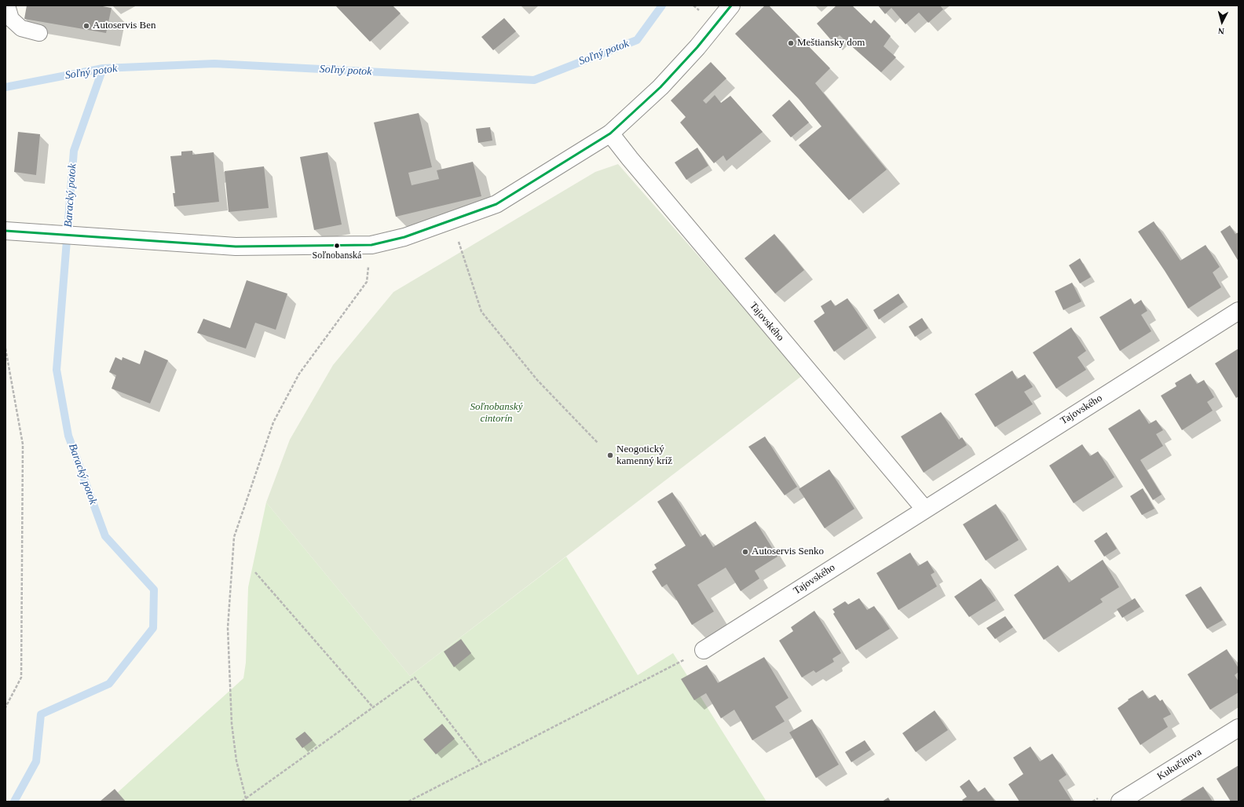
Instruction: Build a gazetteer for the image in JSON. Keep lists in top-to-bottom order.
{
  "streets": {
    "street": ["Tajovského", "Kukučínova"]
  },
  "water": ["Soľný potok", "Baracký potok"],
  "parks": ["Soľnobanský cintorín"],
  "places": [
    "Autoservis Ben",
    "Meštiansky dom",
    "Soľnobanská",
    "Neogotický kamenný kríž",
    "Autoservis Senko"
  ],
  "north": "bottom"
}
